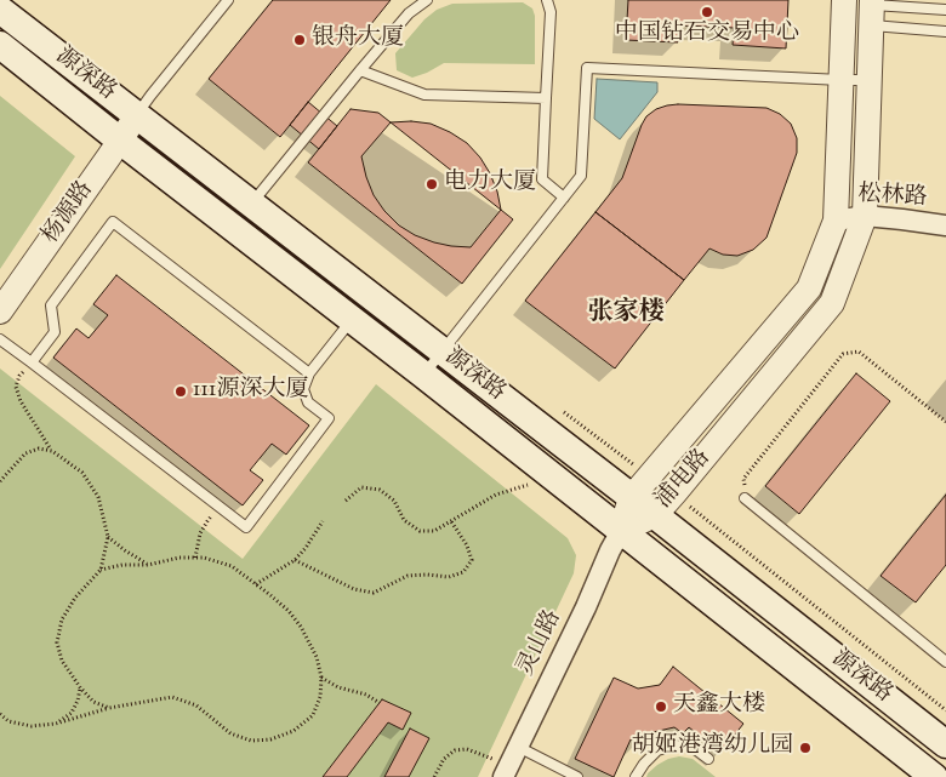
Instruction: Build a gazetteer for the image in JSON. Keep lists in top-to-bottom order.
{
  "streets": {
    "main road": ["源深路"],
    "street": [
      "松林路",
      "杨源路",
      "浦电路",
      "灵山路"
    ]
  },
  "crossings": [
    ["源深路", "杨源路"],
    ["源深路", "浦电路"],
    ["源深路", "灵山路"],
    ["松林路", "浦电路"],
    ["浦电路", "灵山路"]
  ],
  "districts": ["张家楼"],
  "places": [
    "中国钻石交易中心",
    "银舟大厦",
    "电力大厦",
    "111源深大厦",
    "天鑫大楼",
    "胡姬港湾幼儿园"
  ]
}
